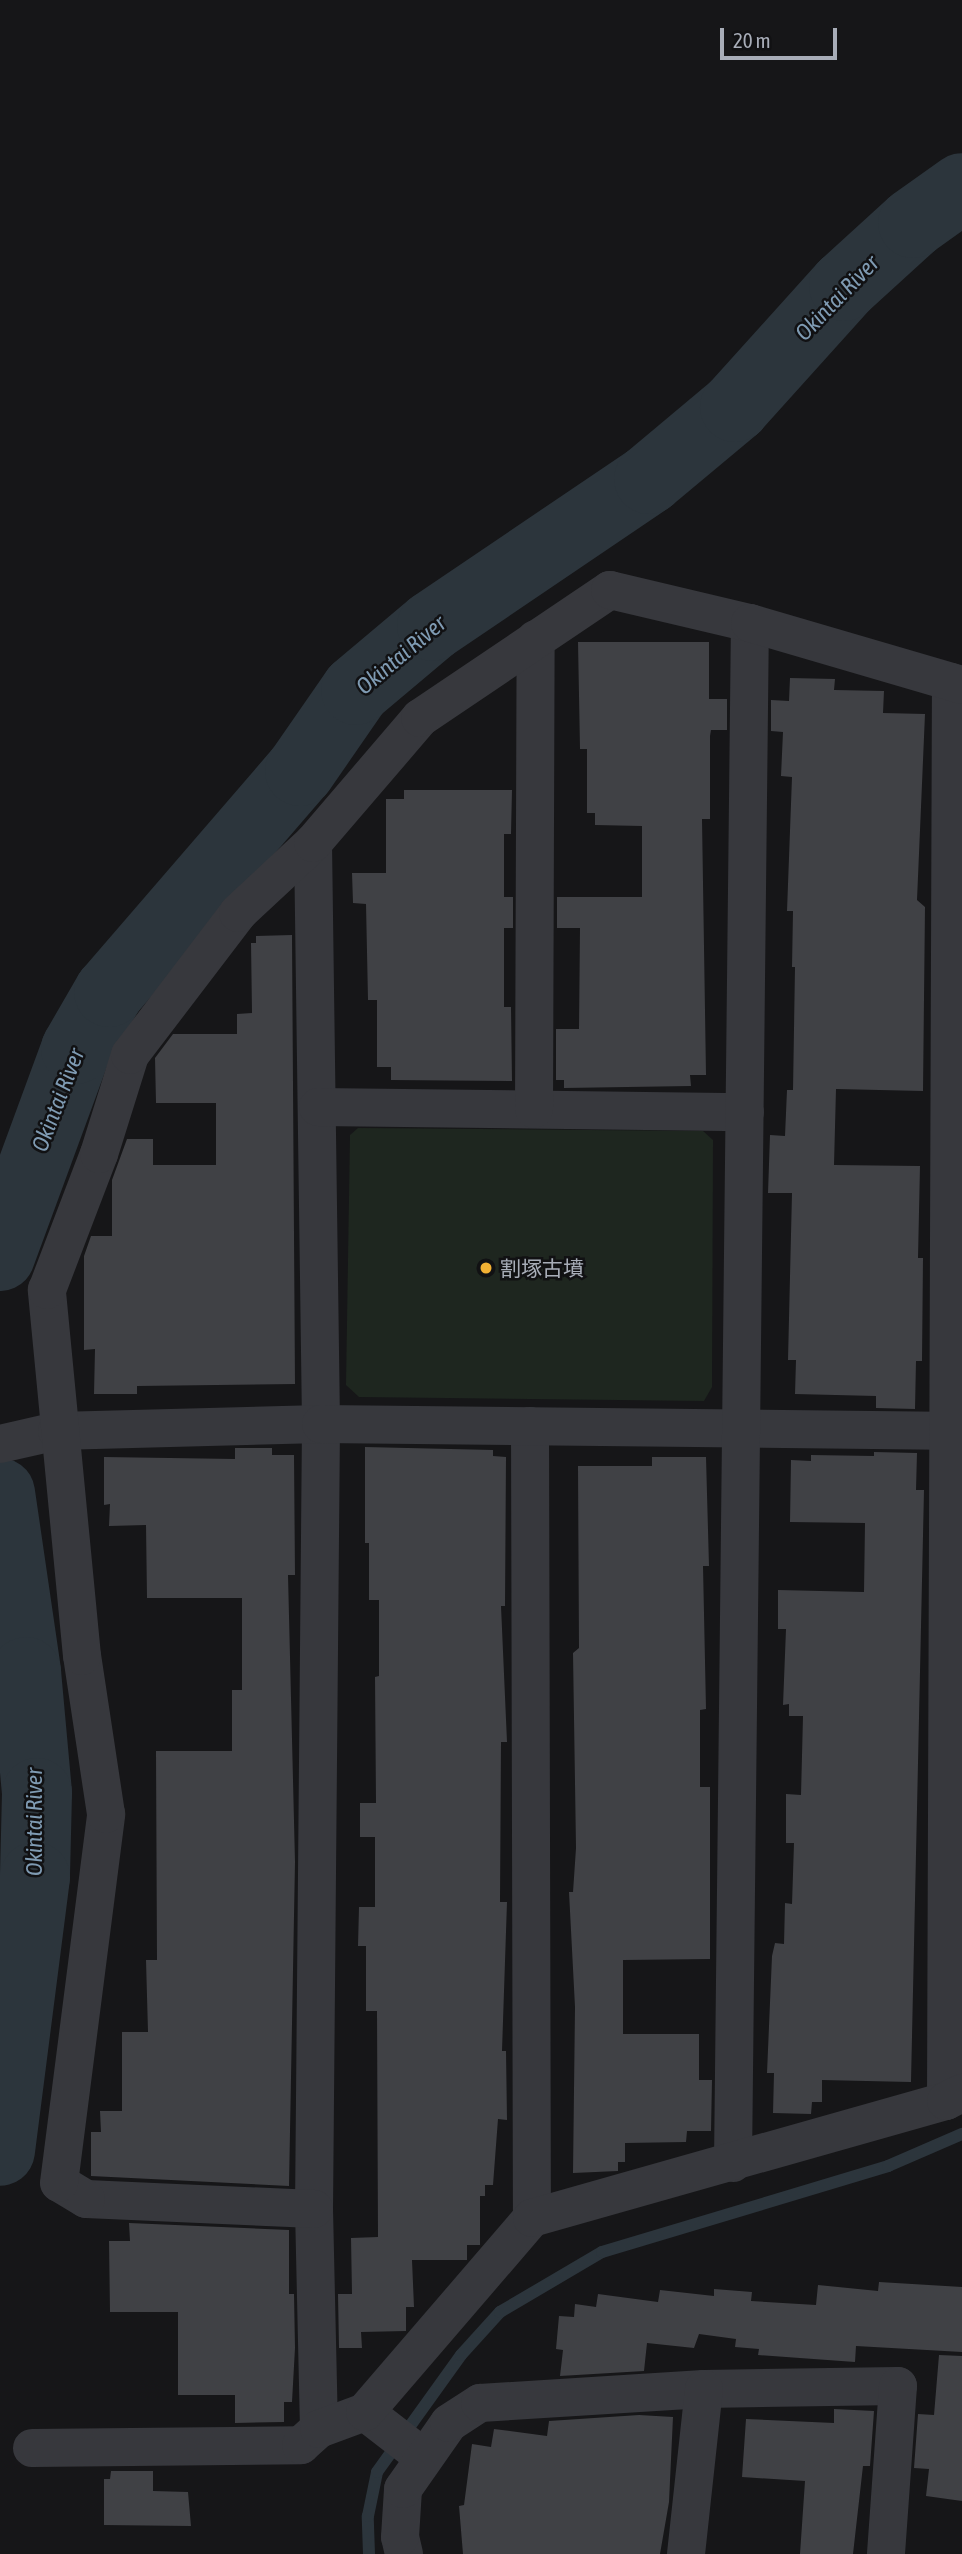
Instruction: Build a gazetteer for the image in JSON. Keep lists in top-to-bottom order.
{
  "water": ["Okintai River"],
  "places": ["割塚古墳"],
  "scale_bar": "20 m"
}
